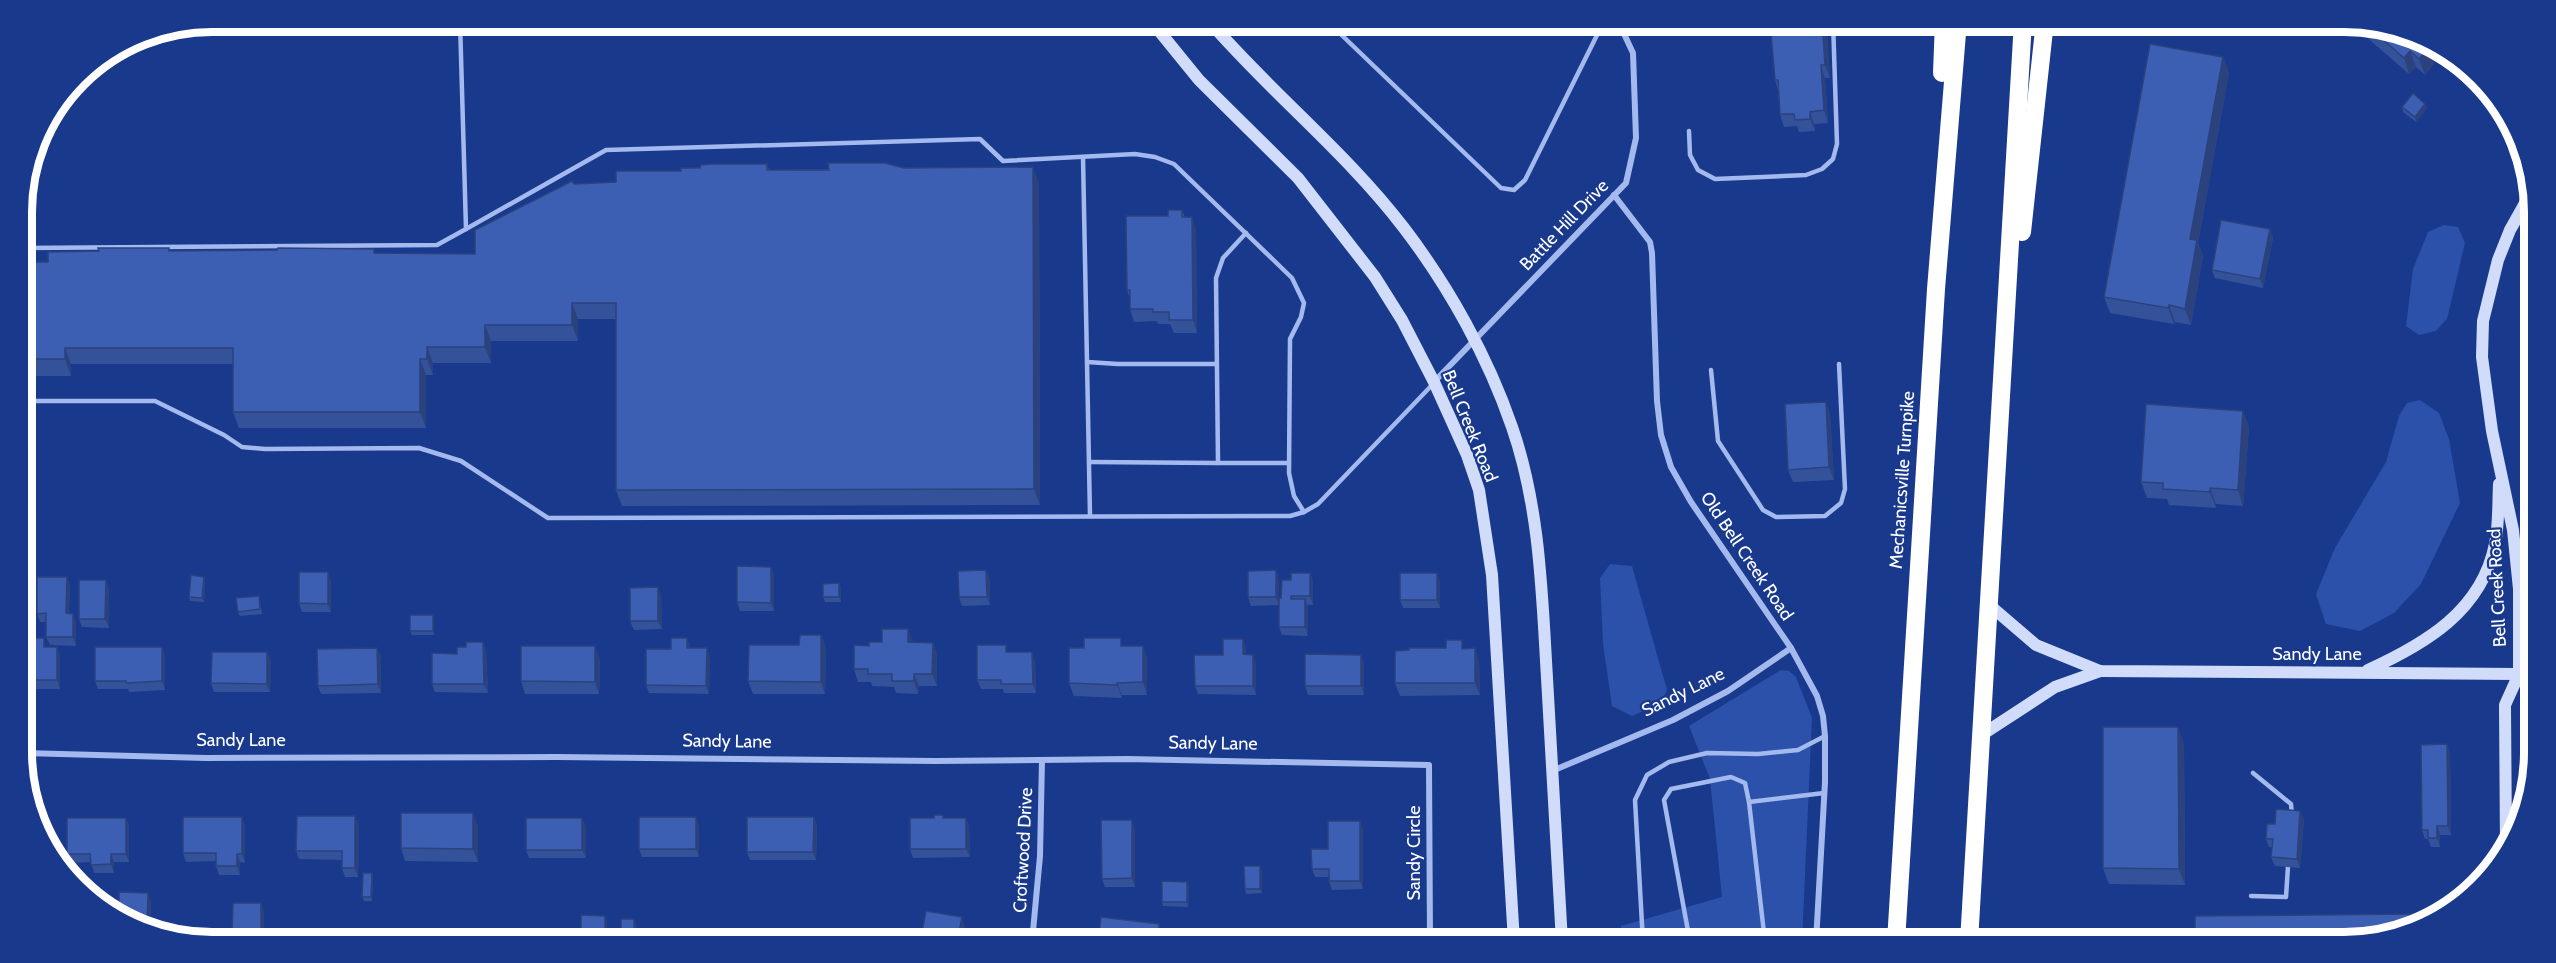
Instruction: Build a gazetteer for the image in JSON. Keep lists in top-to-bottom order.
{
  "streets": {
    "highway": ["Mechanicsville Turnpike"],
    "main road": ["Bell Creek Road", "Sandy Lane"],
    "street": [
      "Battle Hill Drive",
      "Old Bell Creek Road",
      "Croftwood Drive",
      "Sandy Circle"
    ]
  },
  "crossings": [
    ["Battle Hill Drive", "Bell Creek Road"],
    ["Battle Hill Drive", "Old Bell Creek Road"],
    ["Bell Creek Road", "Sandy Lane"],
    ["Old Bell Creek Road", "Sandy Lane"],
    ["Sandy Lane", "Croftwood Drive"],
    ["Sandy Lane", "Sandy Circle"]
  ]
}
